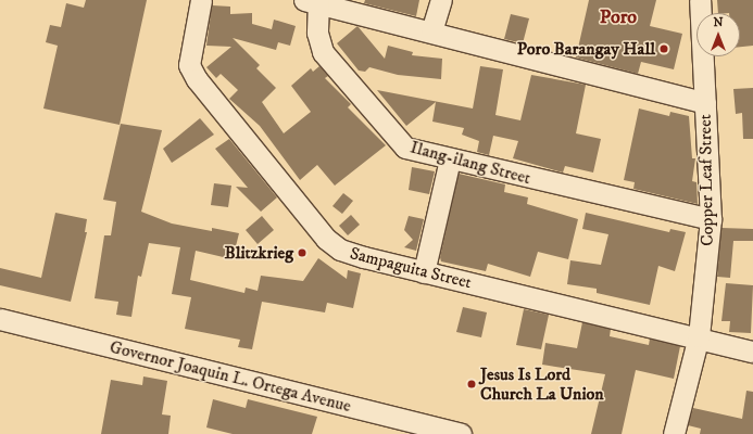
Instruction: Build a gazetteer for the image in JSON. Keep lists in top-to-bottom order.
{
  "streets": {
    "street": [
      "Ilang-ilang Street",
      "Copper Leaf Street",
      "Sampaguita Street",
      "Governor Joaquin L. Ortega Avenue"
    ]
  },
  "crossings": [
    ["Ilang-ilang Street", "Copper Leaf Street"],
    ["Copper Leaf Street", "Sampaguita Street"]
  ],
  "districts": ["Poro"],
  "places": ["Poro Barangay Hall", "Blitzkrieg", "Jesus Is Lord Church La Union"],
  "north": "top"
}
